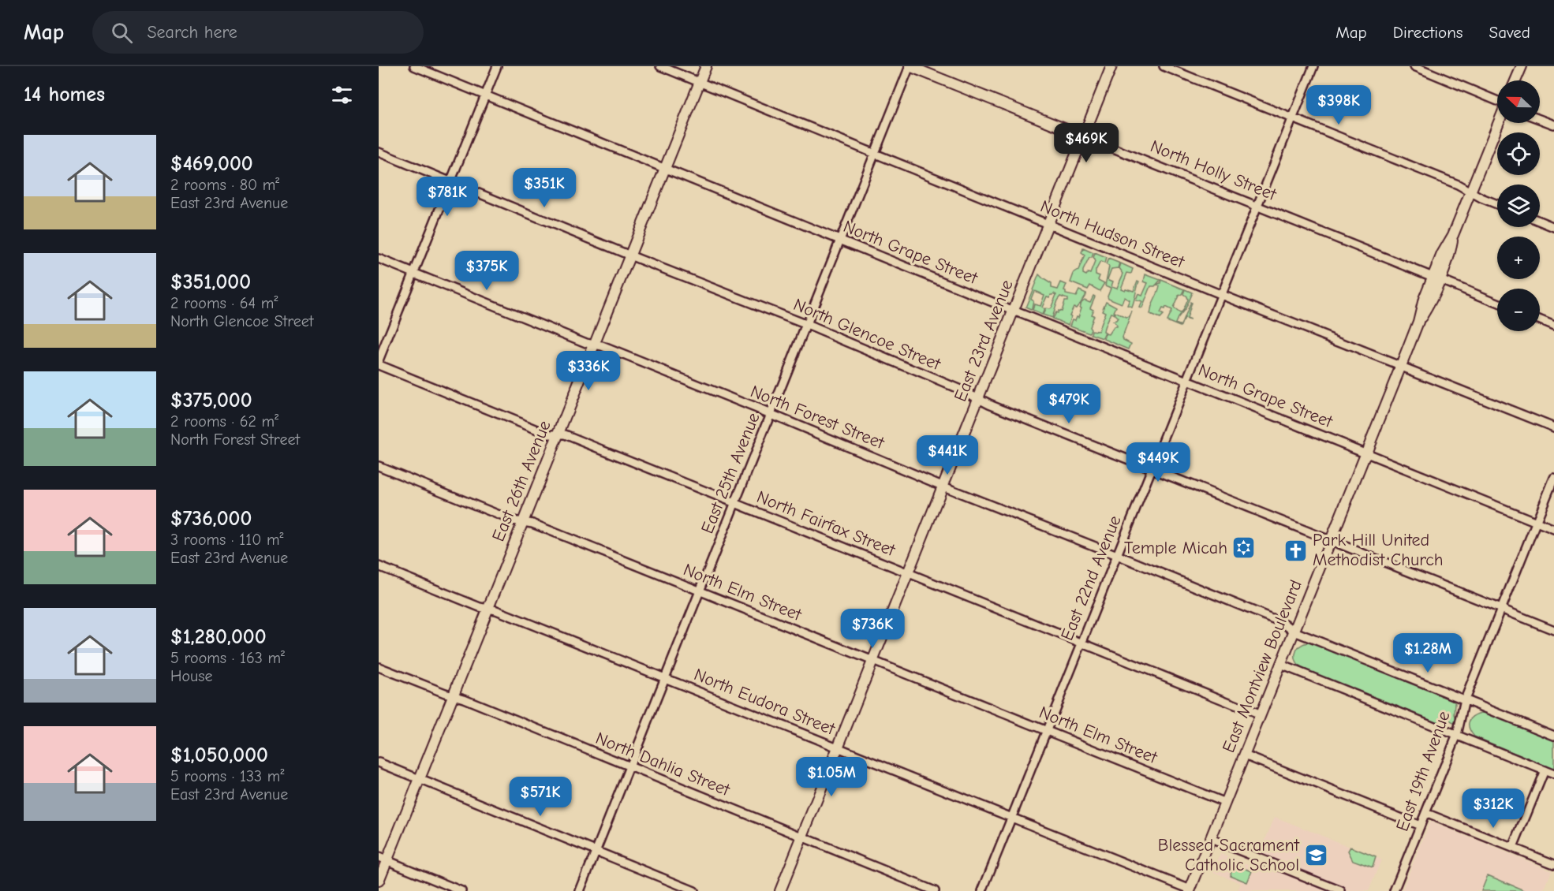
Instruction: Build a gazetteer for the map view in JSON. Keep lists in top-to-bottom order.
{
  "streets": {
    "street": [
      "North Holly Street",
      "North Hudson Street",
      "North Grape Street",
      "North Glencoe Street",
      "East 23rd Avenue",
      "North Forest Street",
      "East 25th Avenue",
      "East 26th Avenue",
      "North Fairfax Street",
      "East 22nd Avenue",
      "North Elm Street",
      "East Montview Boulevard",
      "North Eudora Street",
      "North Dahlia Street",
      "East 19th Avenue"
    ]
  },
  "crossings": [
    ["North Holly Street", "East 23rd Avenue"],
    ["North Holly Street", "East 25th Avenue"],
    ["North Holly Street", "East 22nd Avenue"],
    ["North Holly Street", "East Montview Boulevard"],
    ["North Hudson Street", "East 23rd Avenue"],
    ["North Hudson Street", "East 25th Avenue"],
    ["North Hudson Street", "East 26th Avenue"],
    ["North Hudson Street", "East 22nd Avenue"],
    ["North Hudson Street", "East Montview Boulevard"],
    ["North Grape Street", "East 23rd Avenue"],
    ["North Grape Street", "East 25th Avenue"],
    ["North Grape Street", "East 26th Avenue"],
    ["North Grape Street", "East 22nd Avenue"],
    ["North Grape Street", "East Montview Boulevard"],
    ["North Grape Street", "East 19th Avenue"],
    ["North Glencoe Street", "East 23rd Avenue"],
    ["North Glencoe Street", "East 25th Avenue"],
    ["North Glencoe Street", "East 26th Avenue"],
    ["North Glencoe Street", "East 22nd Avenue"],
    ["North Glencoe Street", "East Montview Boulevard"],
    ["North Glencoe Street", "East 19th Avenue"],
    ["East 23rd Avenue", "North Forest Street"],
    ["East 23rd Avenue", "North Fairfax Street"],
    ["East 23rd Avenue", "North Elm Street"],
    ["East 23rd Avenue", "North Eudora Street"],
    ["East 23rd Avenue", "North Dahlia Street"],
    ["North Forest Street", "East 25th Avenue"],
    ["North Forest Street", "East 26th Avenue"],
    ["North Forest Street", "East 22nd Avenue"],
    ["North Forest Street", "East Montview Boulevard"],
    ["North Forest Street", "East 19th Avenue"],
    ["East 25th Avenue", "North Fairfax Street"],
    ["East 25th Avenue", "North Elm Street"],
    ["East 25th Avenue", "North Eudora Street"],
    ["East 25th Avenue", "North Dahlia Street"],
    ["East 26th Avenue", "North Fairfax Street"],
    ["East 26th Avenue", "North Elm Street"],
    ["East 26th Avenue", "North Eudora Street"],
    ["East 26th Avenue", "North Dahlia Street"],
    ["North Fairfax Street", "East 22nd Avenue"],
    ["North Fairfax Street", "East Montview Boulevard"],
    ["East 22nd Avenue", "North Elm Street"],
    ["East 22nd Avenue", "North Eudora Street"],
    ["North Elm Street", "East Montview Boulevard"],
    ["East Montview Boulevard", "North Eudora Street"]
  ],
  "places": {
    "synagogue": ["Temple Micah"],
    "church": ["Park Hill United Methodist Church"],
    "school or university": ["Blessed Sacrament Catholic School"]
  },
  "north": "left",
  "page": {
    "header": "Map",
    "search": "Search here",
    "nav": ["Map", "Directions", "Saved"],
    "heading": "14 homes",
    "map_buttons": ["+", "−"],
    "price": [
      "$398K",
      "$469K",
      "$351K",
      "$781K",
      "$375K",
      "$336K",
      "$479K",
      "$441K",
      "$449K",
      "$736K",
      "$1.28M",
      "$1.05M",
      "$571K",
      "$312K"
    ],
    "list": [
      {
        "name": "$469,000",
        "note": "2 rooms · 80 m² · East 23rd Avenue"
      },
      {
        "name": "$351,000",
        "note": "2 rooms · 64 m² · North Glencoe Street"
      },
      {
        "name": "$375,000",
        "note": "2 rooms · 62 m² · North Forest Street"
      },
      {
        "name": "$736,000",
        "note": "3 rooms · 110 m² · East 23rd Avenue"
      },
      {
        "name": "$1,280,000",
        "note": "5 rooms · 163 m² · House"
      },
      {
        "name": "$1,050,000",
        "note": "5 rooms · 133 m² · East 23rd Avenue"
      }
    ]
  }
}
